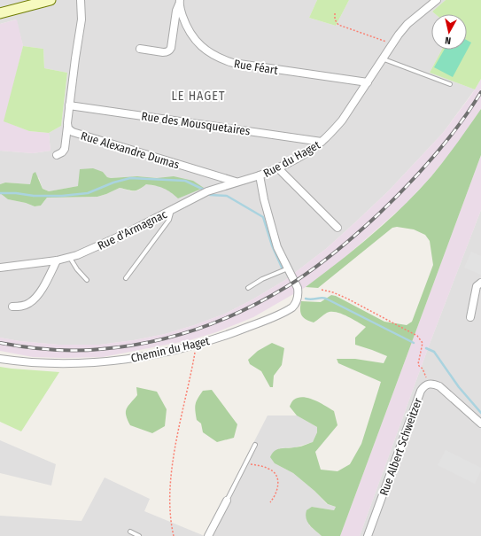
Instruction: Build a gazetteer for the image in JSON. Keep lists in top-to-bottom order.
{
  "streets": {
    "street": [
      "Rue Féart",
      "Rue des Mousquetaires",
      "Rue Alexandre Dumas",
      "Rue du Haget",
      "Rue d'Armagnac",
      "Chemin du Haget",
      "Rue Albert Schweitzer"
    ]
  },
  "crossings": [
    ["Rue Féart", "Rue du Haget"],
    ["Rue des Mousquetaires", "Rue Alexandre Dumas"],
    ["Rue des Mousquetaires", "Rue du Haget"],
    ["Rue Alexandre Dumas", "Rue d'Armagnac"],
    ["Rue du Haget", "Rue d'Armagnac"],
    ["Rue du Haget", "Chemin du Haget"]
  ],
  "districts": ["LE HAGET"],
  "north": "bottom"
}
